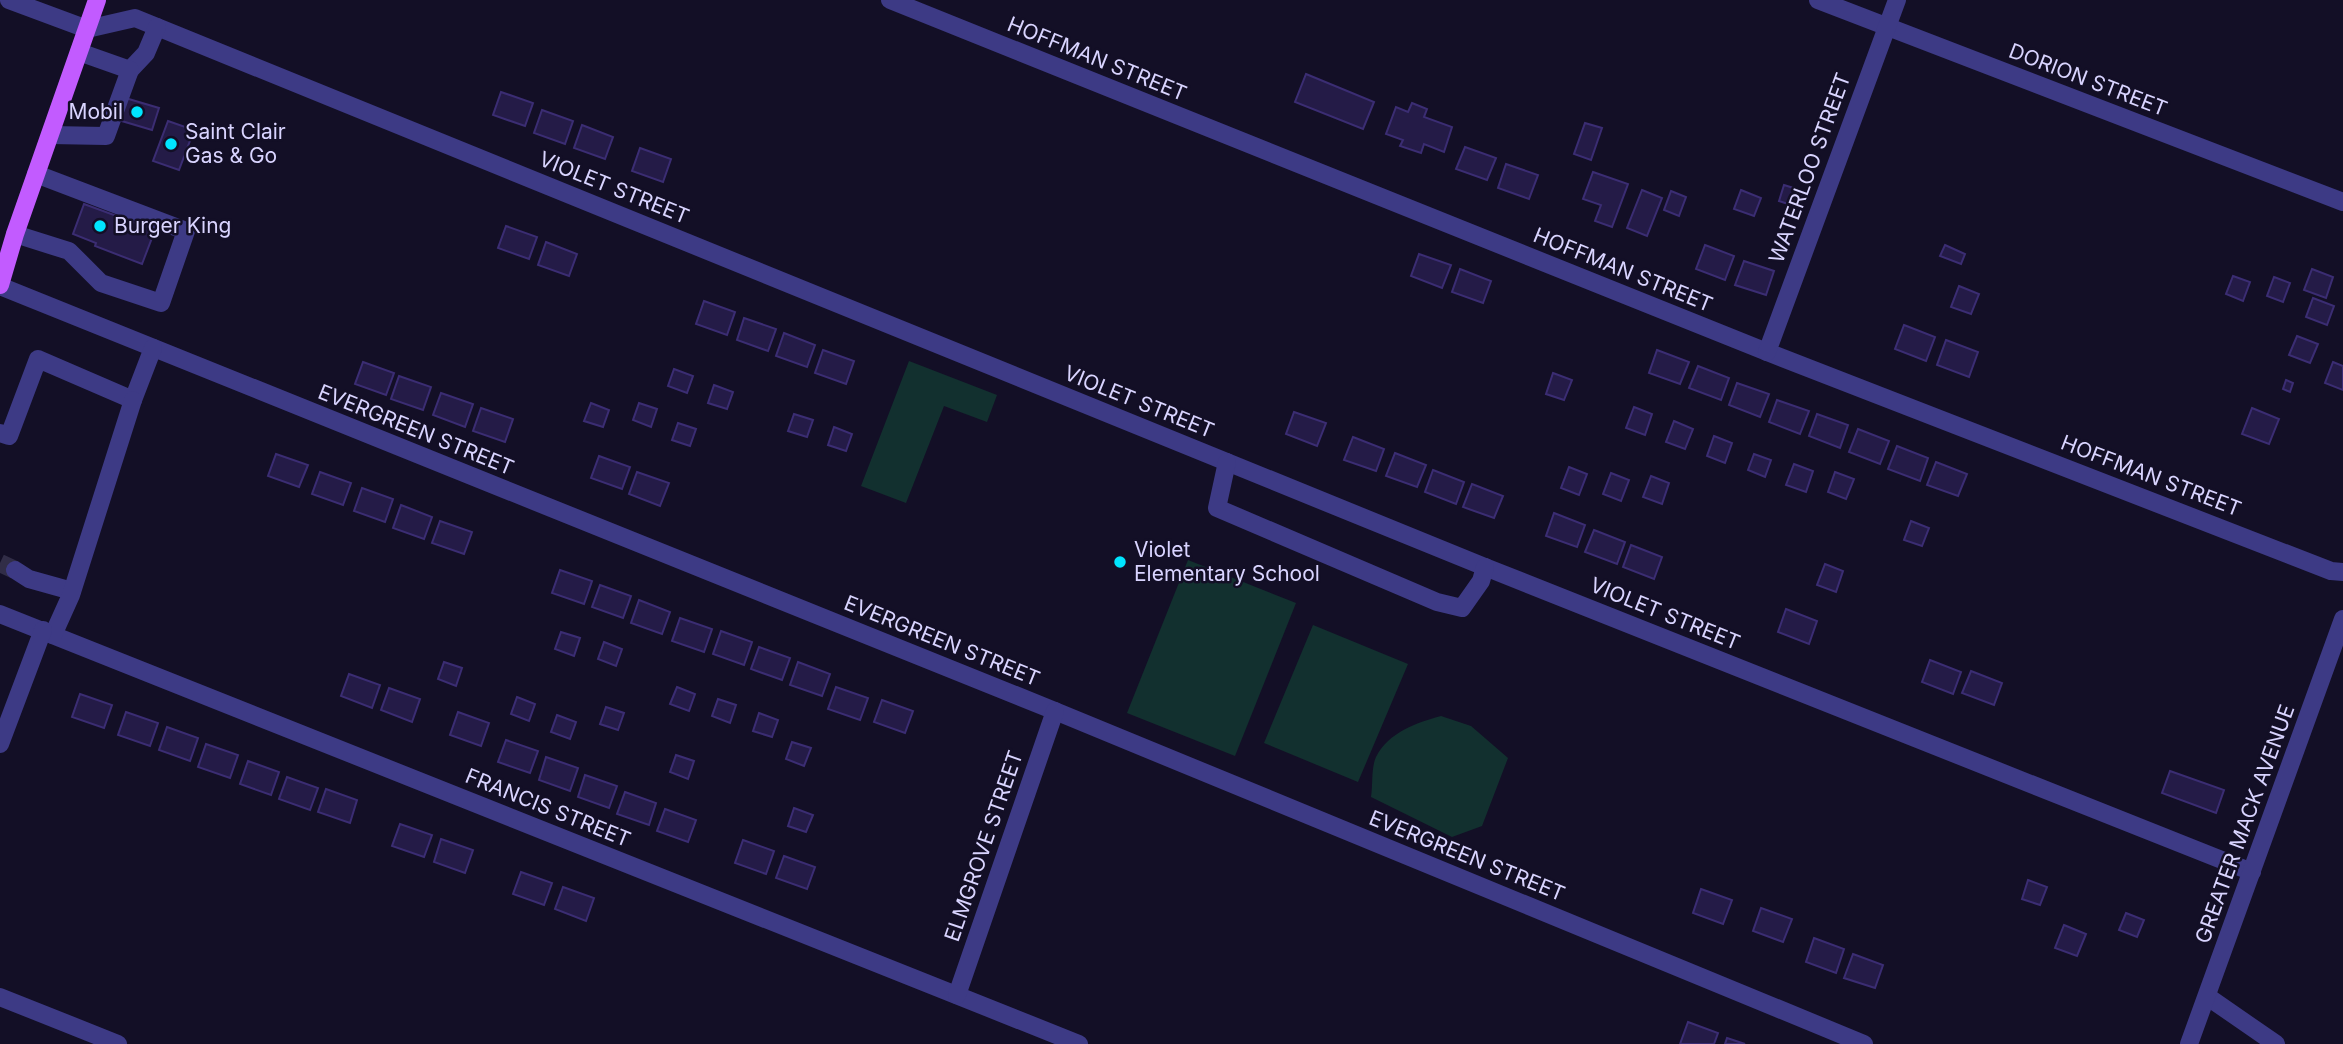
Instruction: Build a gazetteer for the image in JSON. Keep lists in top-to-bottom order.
{
  "streets": {
    "street": [
      "HOFFMAN STREET",
      "DORION STREET",
      "WATERLOO STREET",
      "VIOLET STREET",
      "EVERGREEN STREET",
      "FRANCIS STREET",
      "GREATER MACK AVENUE",
      "ELMGROVE STREET"
    ]
  },
  "crossings": [
    ["HOFFMAN STREET", "WATERLOO STREET"],
    ["DORION STREET", "WATERLOO STREET"],
    ["VIOLET STREET", "GREATER MACK AVENUE"],
    ["EVERGREEN STREET", "ELMGROVE STREET"],
    ["FRANCIS STREET", "ELMGROVE STREET"]
  ],
  "places": [
    "Mobil",
    "Saint Clair Gas & Go",
    "Burger King",
    "Violet Elementary School"
  ]
}
